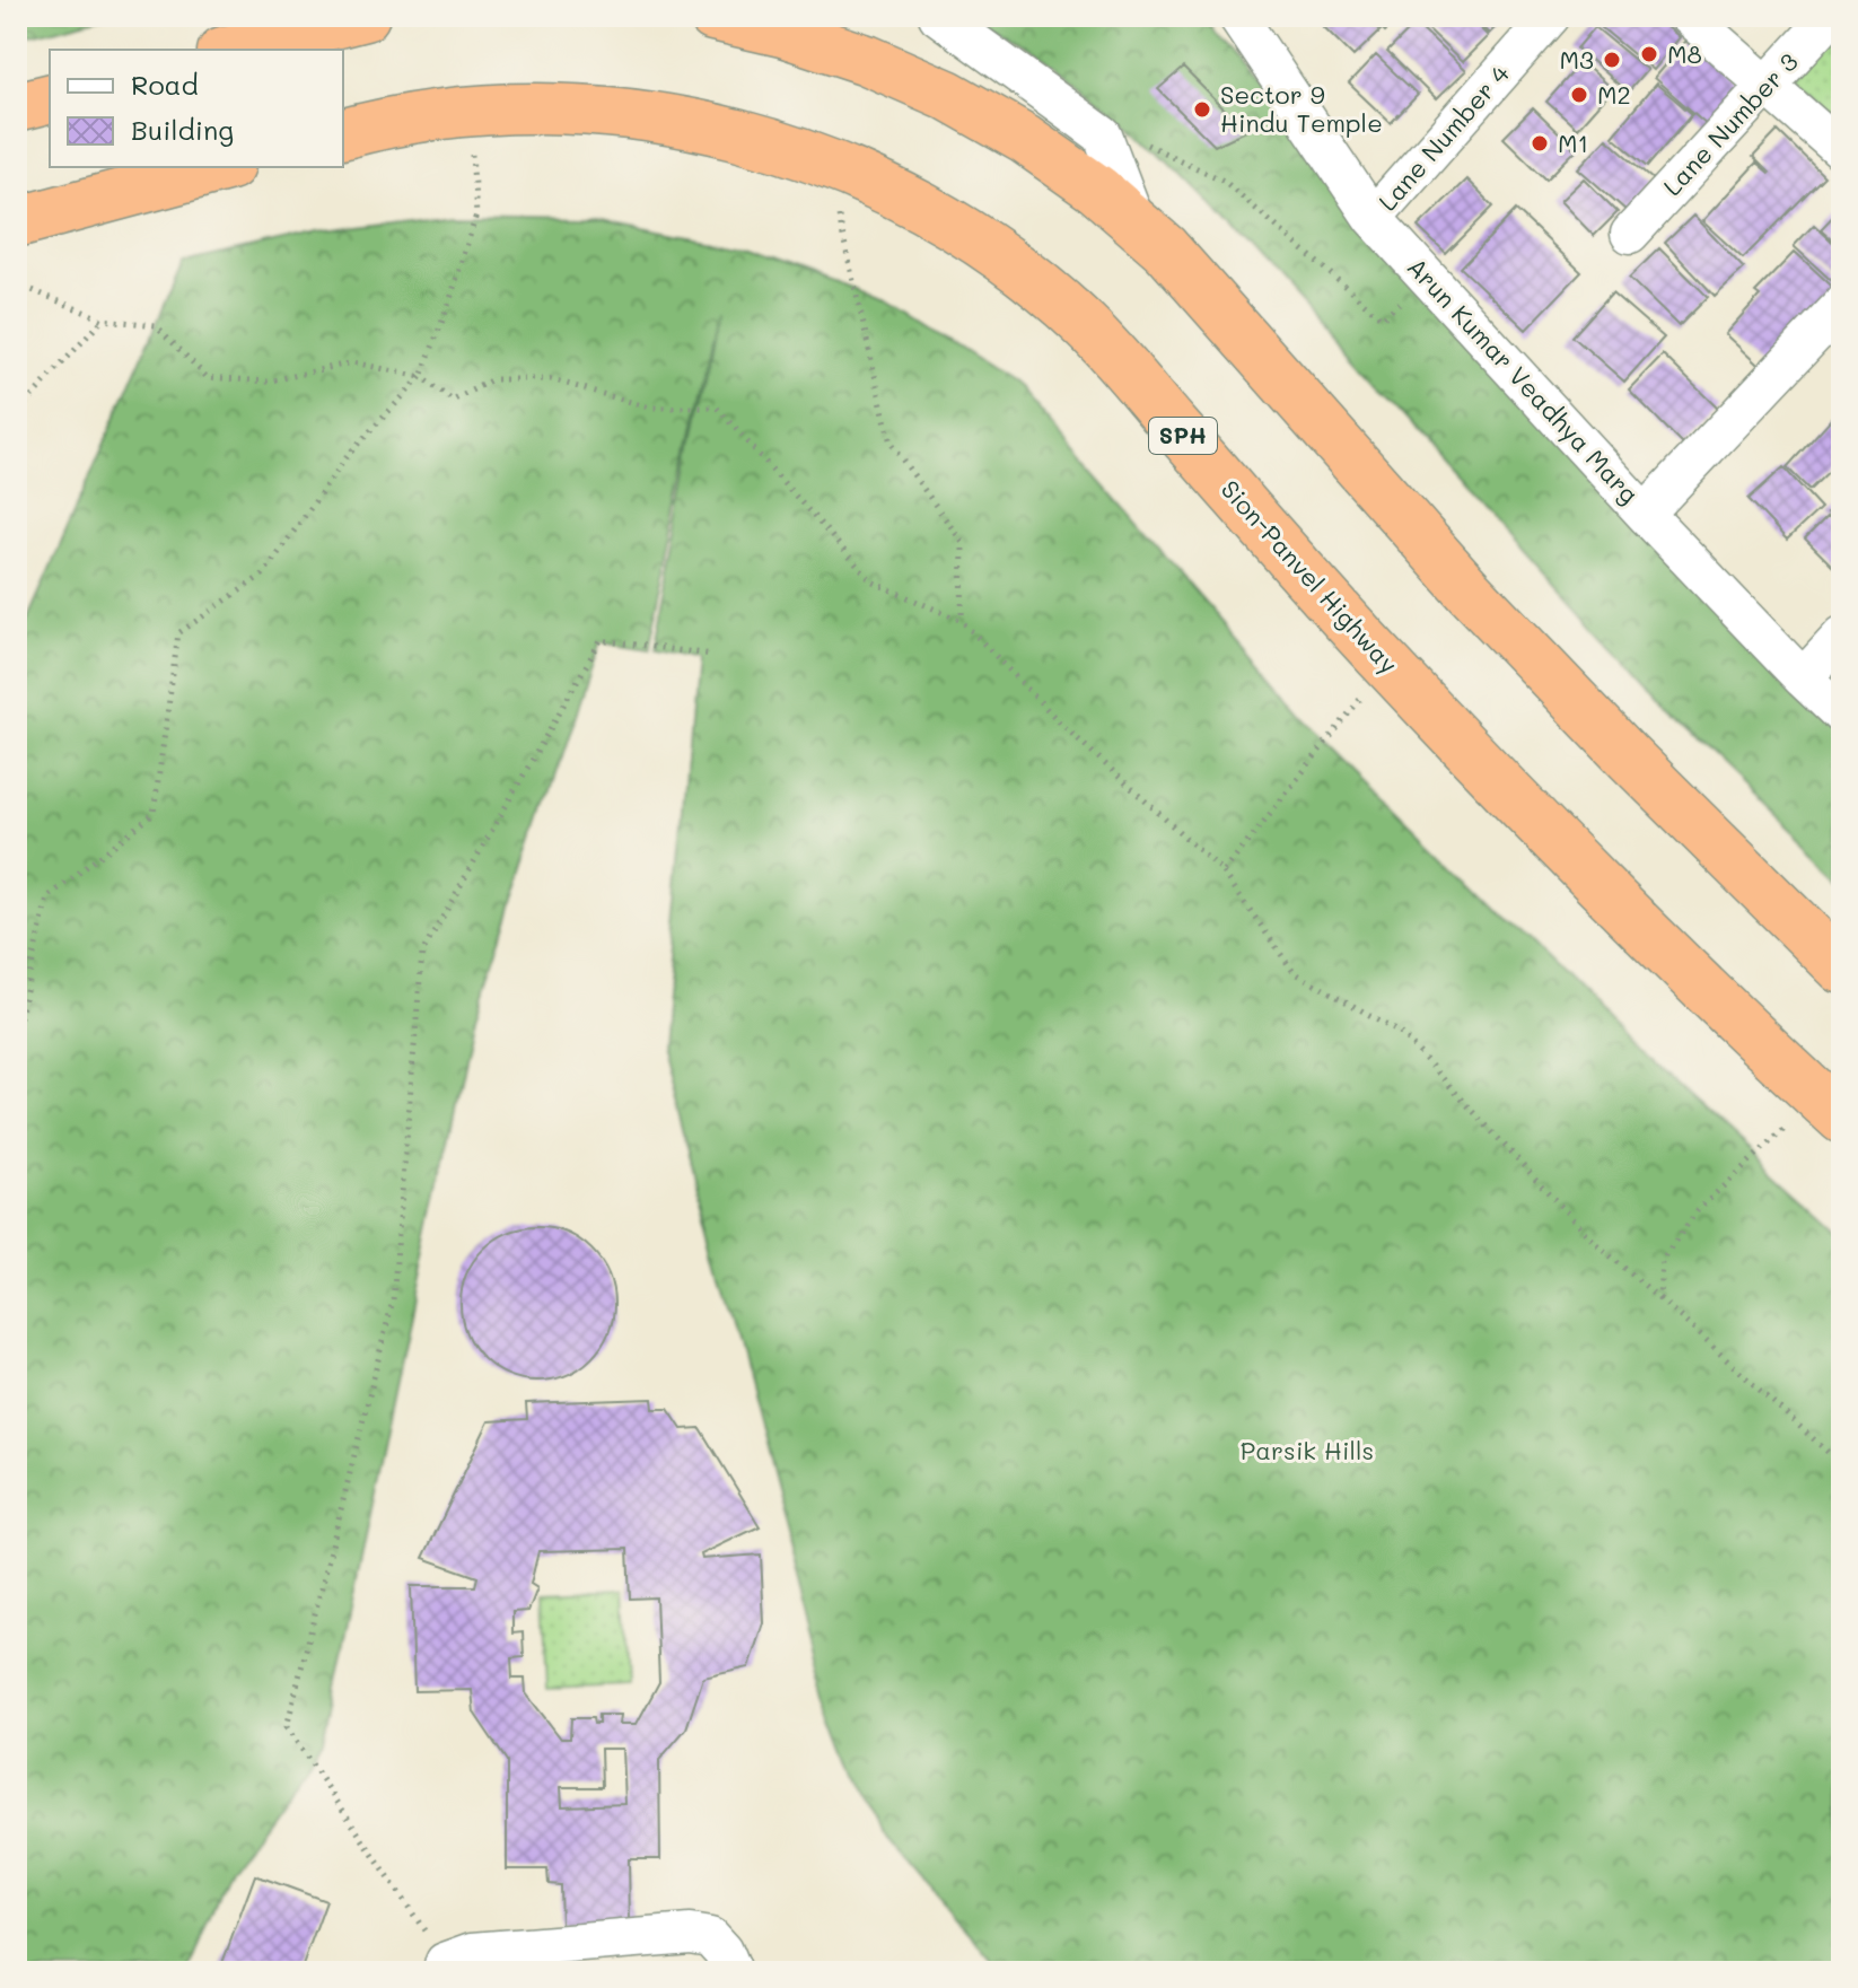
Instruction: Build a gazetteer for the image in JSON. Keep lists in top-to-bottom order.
{
  "streets": {
    "highway": ["SPH", "Sion-Panvel Highway"],
    "street": ["Lane Number 3", "Lane Number 4", "Arun Kumar Veadhya Marg"]
  },
  "crossings": [
    ["Lane Number 4", "Arun Kumar Veadhya Marg"]
  ],
  "parks": ["Parsik Hills"],
  "places": [
    "M8",
    "M3",
    "M2",
    "Sector 9 Hindu Temple",
    "M1"
  ],
  "legend": ["Road", "Building"]
}
